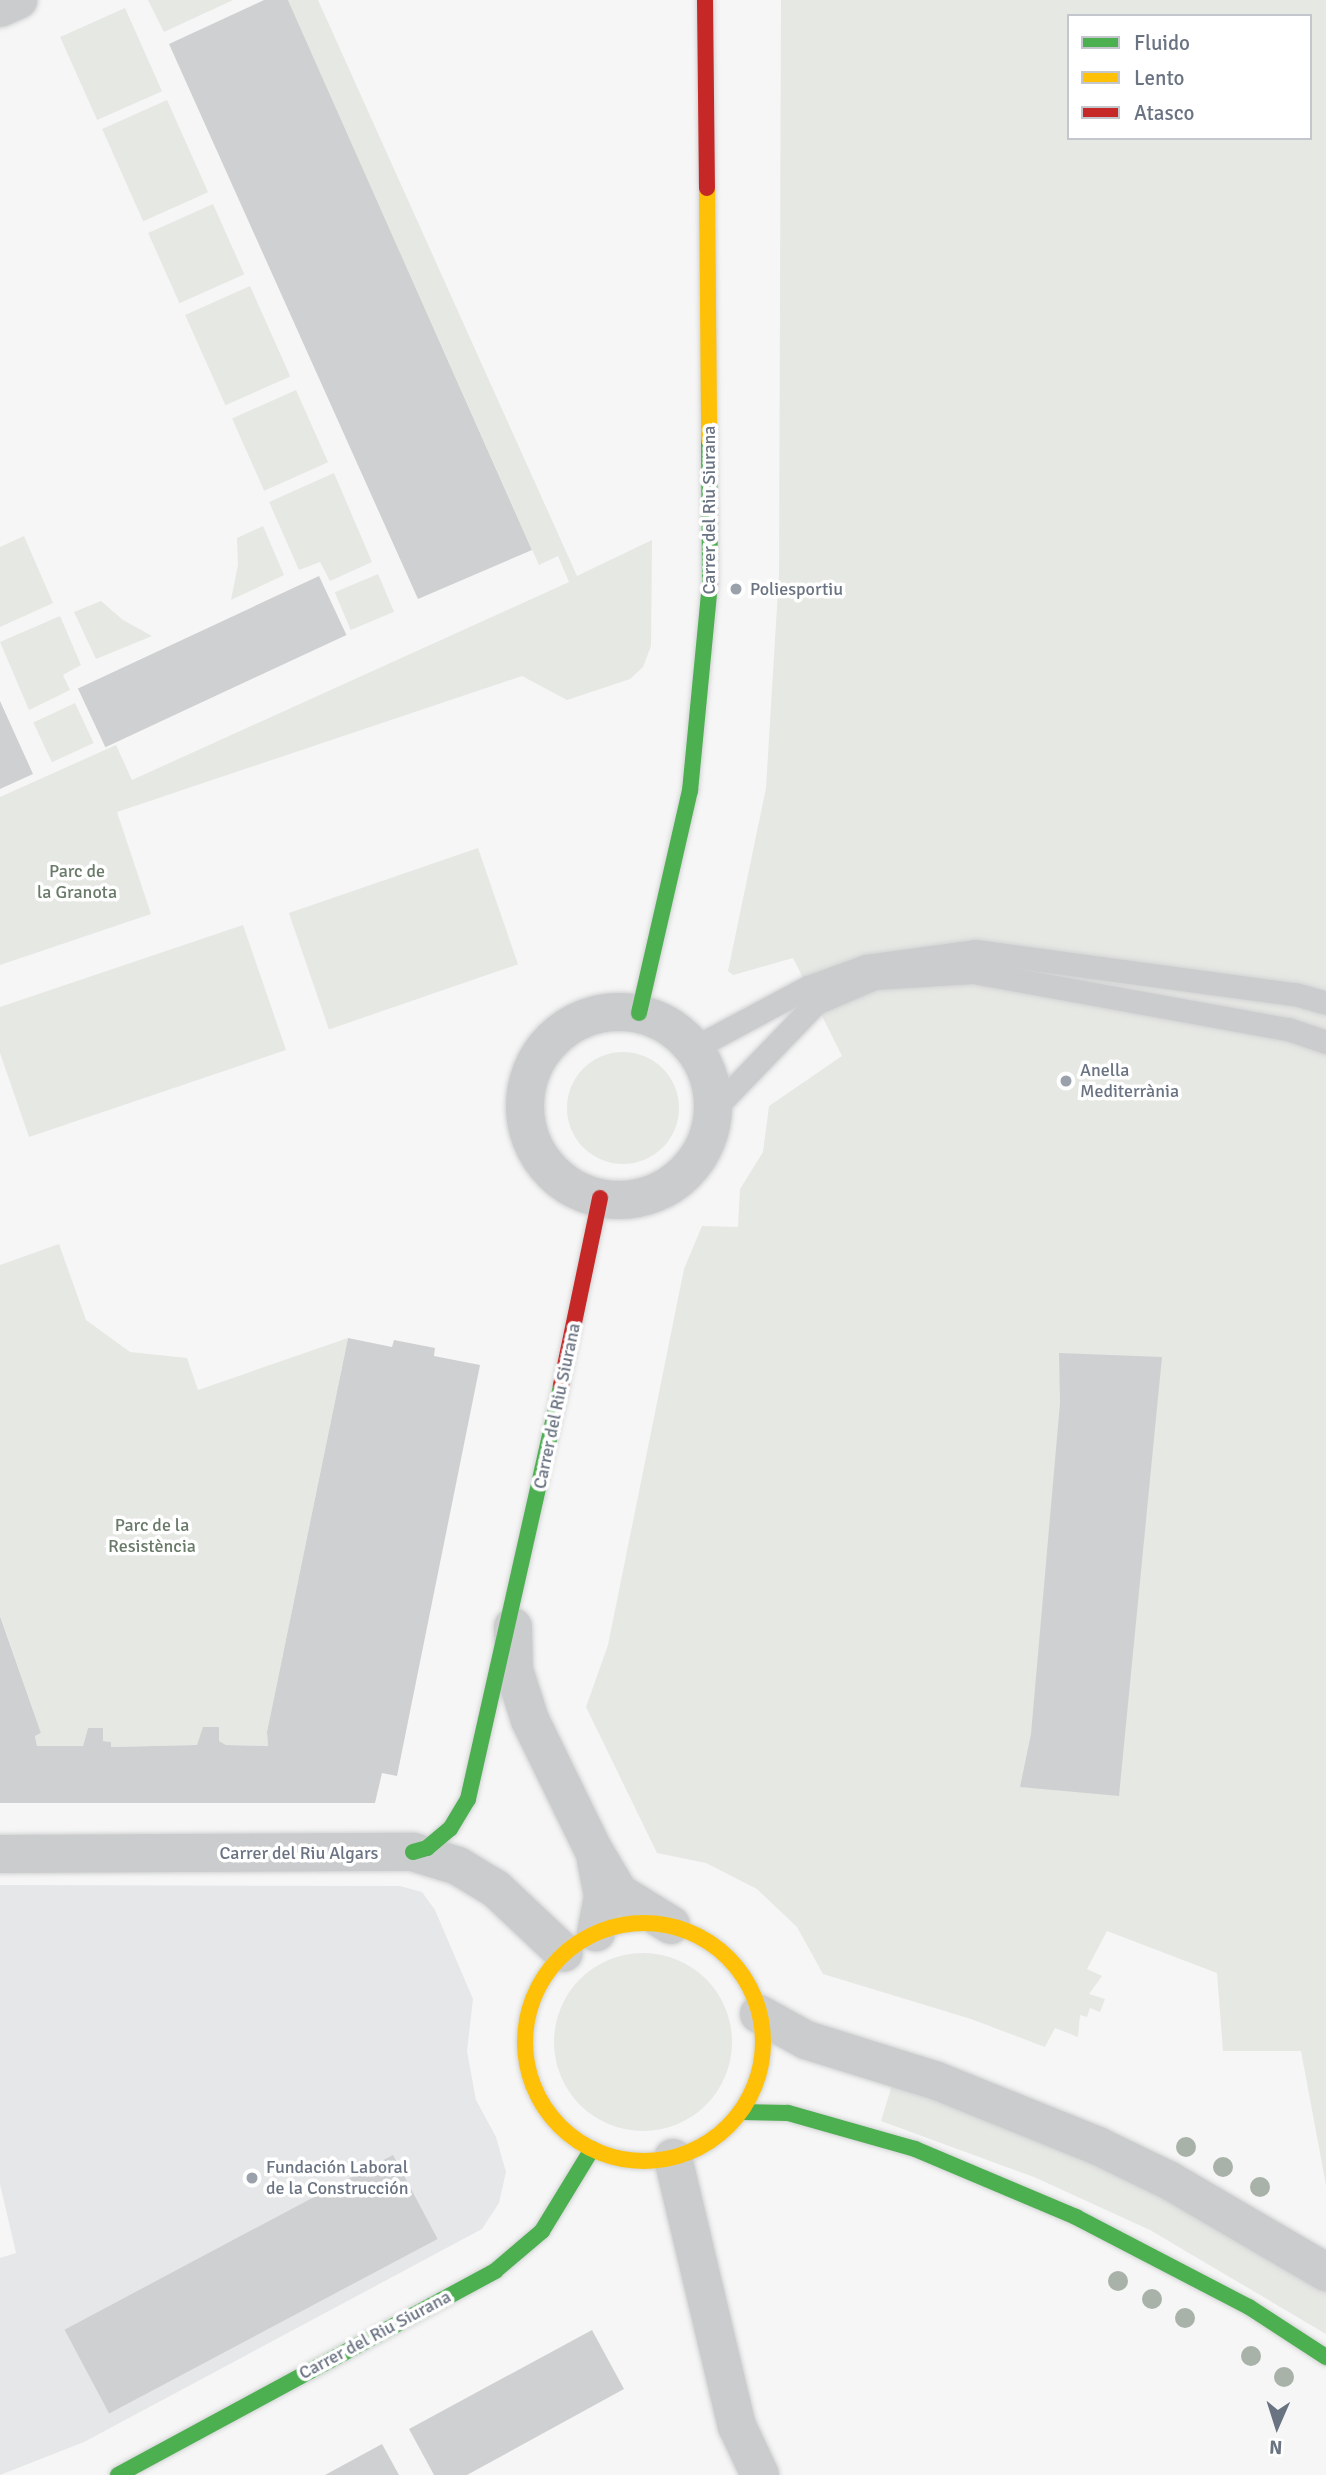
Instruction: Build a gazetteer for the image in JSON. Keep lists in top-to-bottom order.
{
  "streets": {
    "street": ["Carrer del Riu Siurana", "Carrer del Riu Algars"]
  },
  "crossings": [
    ["Carrer del Riu Siurana", "Carrer del Riu Algars"]
  ],
  "parks": ["Parc de la Granota", "Parc de la Resistència"],
  "places": ["Poliesportiu", "Anella Mediterrània", "Fundación Laboral de la Construcción"],
  "legend": ["Fluido", "Lento", "Atasco"],
  "north": "bottom"
}
